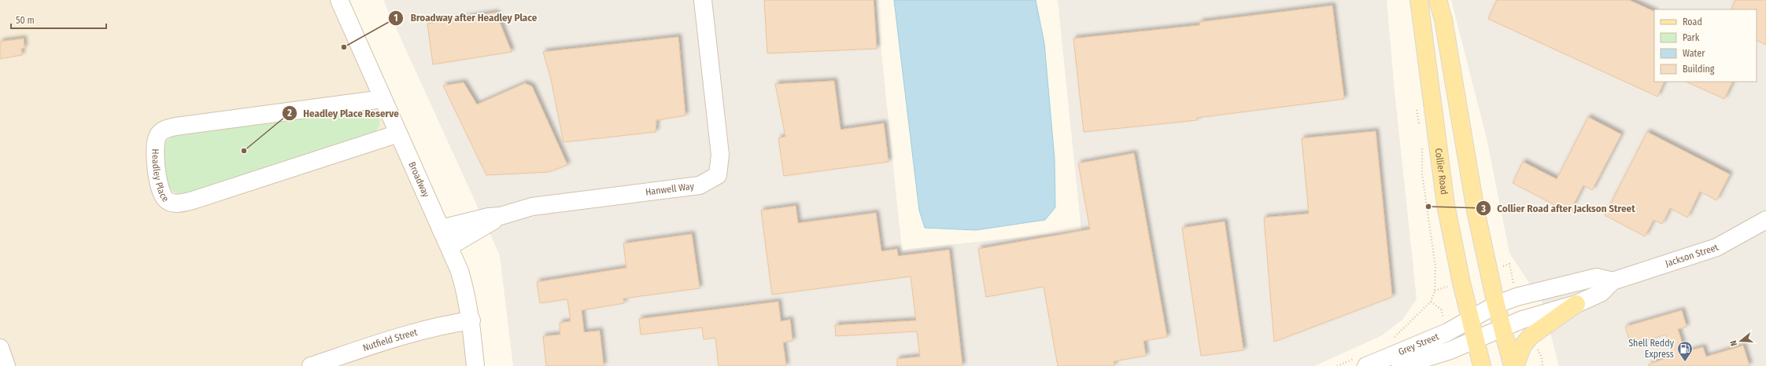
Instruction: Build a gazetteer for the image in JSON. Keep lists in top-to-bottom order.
{
  "streets": {
    "main road": ["Collier Road"],
    "street": [
      "Headley Place",
      "Broadway",
      "Hanwell Way",
      "Jackson Street",
      "Nutfield Street",
      "Grey Street"
    ]
  },
  "crossings": [
    ["Collier Road", "Grey Street"],
    ["Headley Place", "Broadway"],
    ["Broadway", "Hanwell Way"],
    ["Broadway", "Nutfield Street"],
    ["Jackson Street", "Grey Street"]
  ],
  "places": {
    "other": ["Broadway after Headley Place", "Headley Place Reserve", "Collier Road after Jackson Street"],
    "fuel station": ["Shell Reddy Express"]
  },
  "legend": [
    "Road",
    "Park",
    "Water",
    "Building"
  ],
  "scale_bar": "50 m",
  "north": "left"
}
